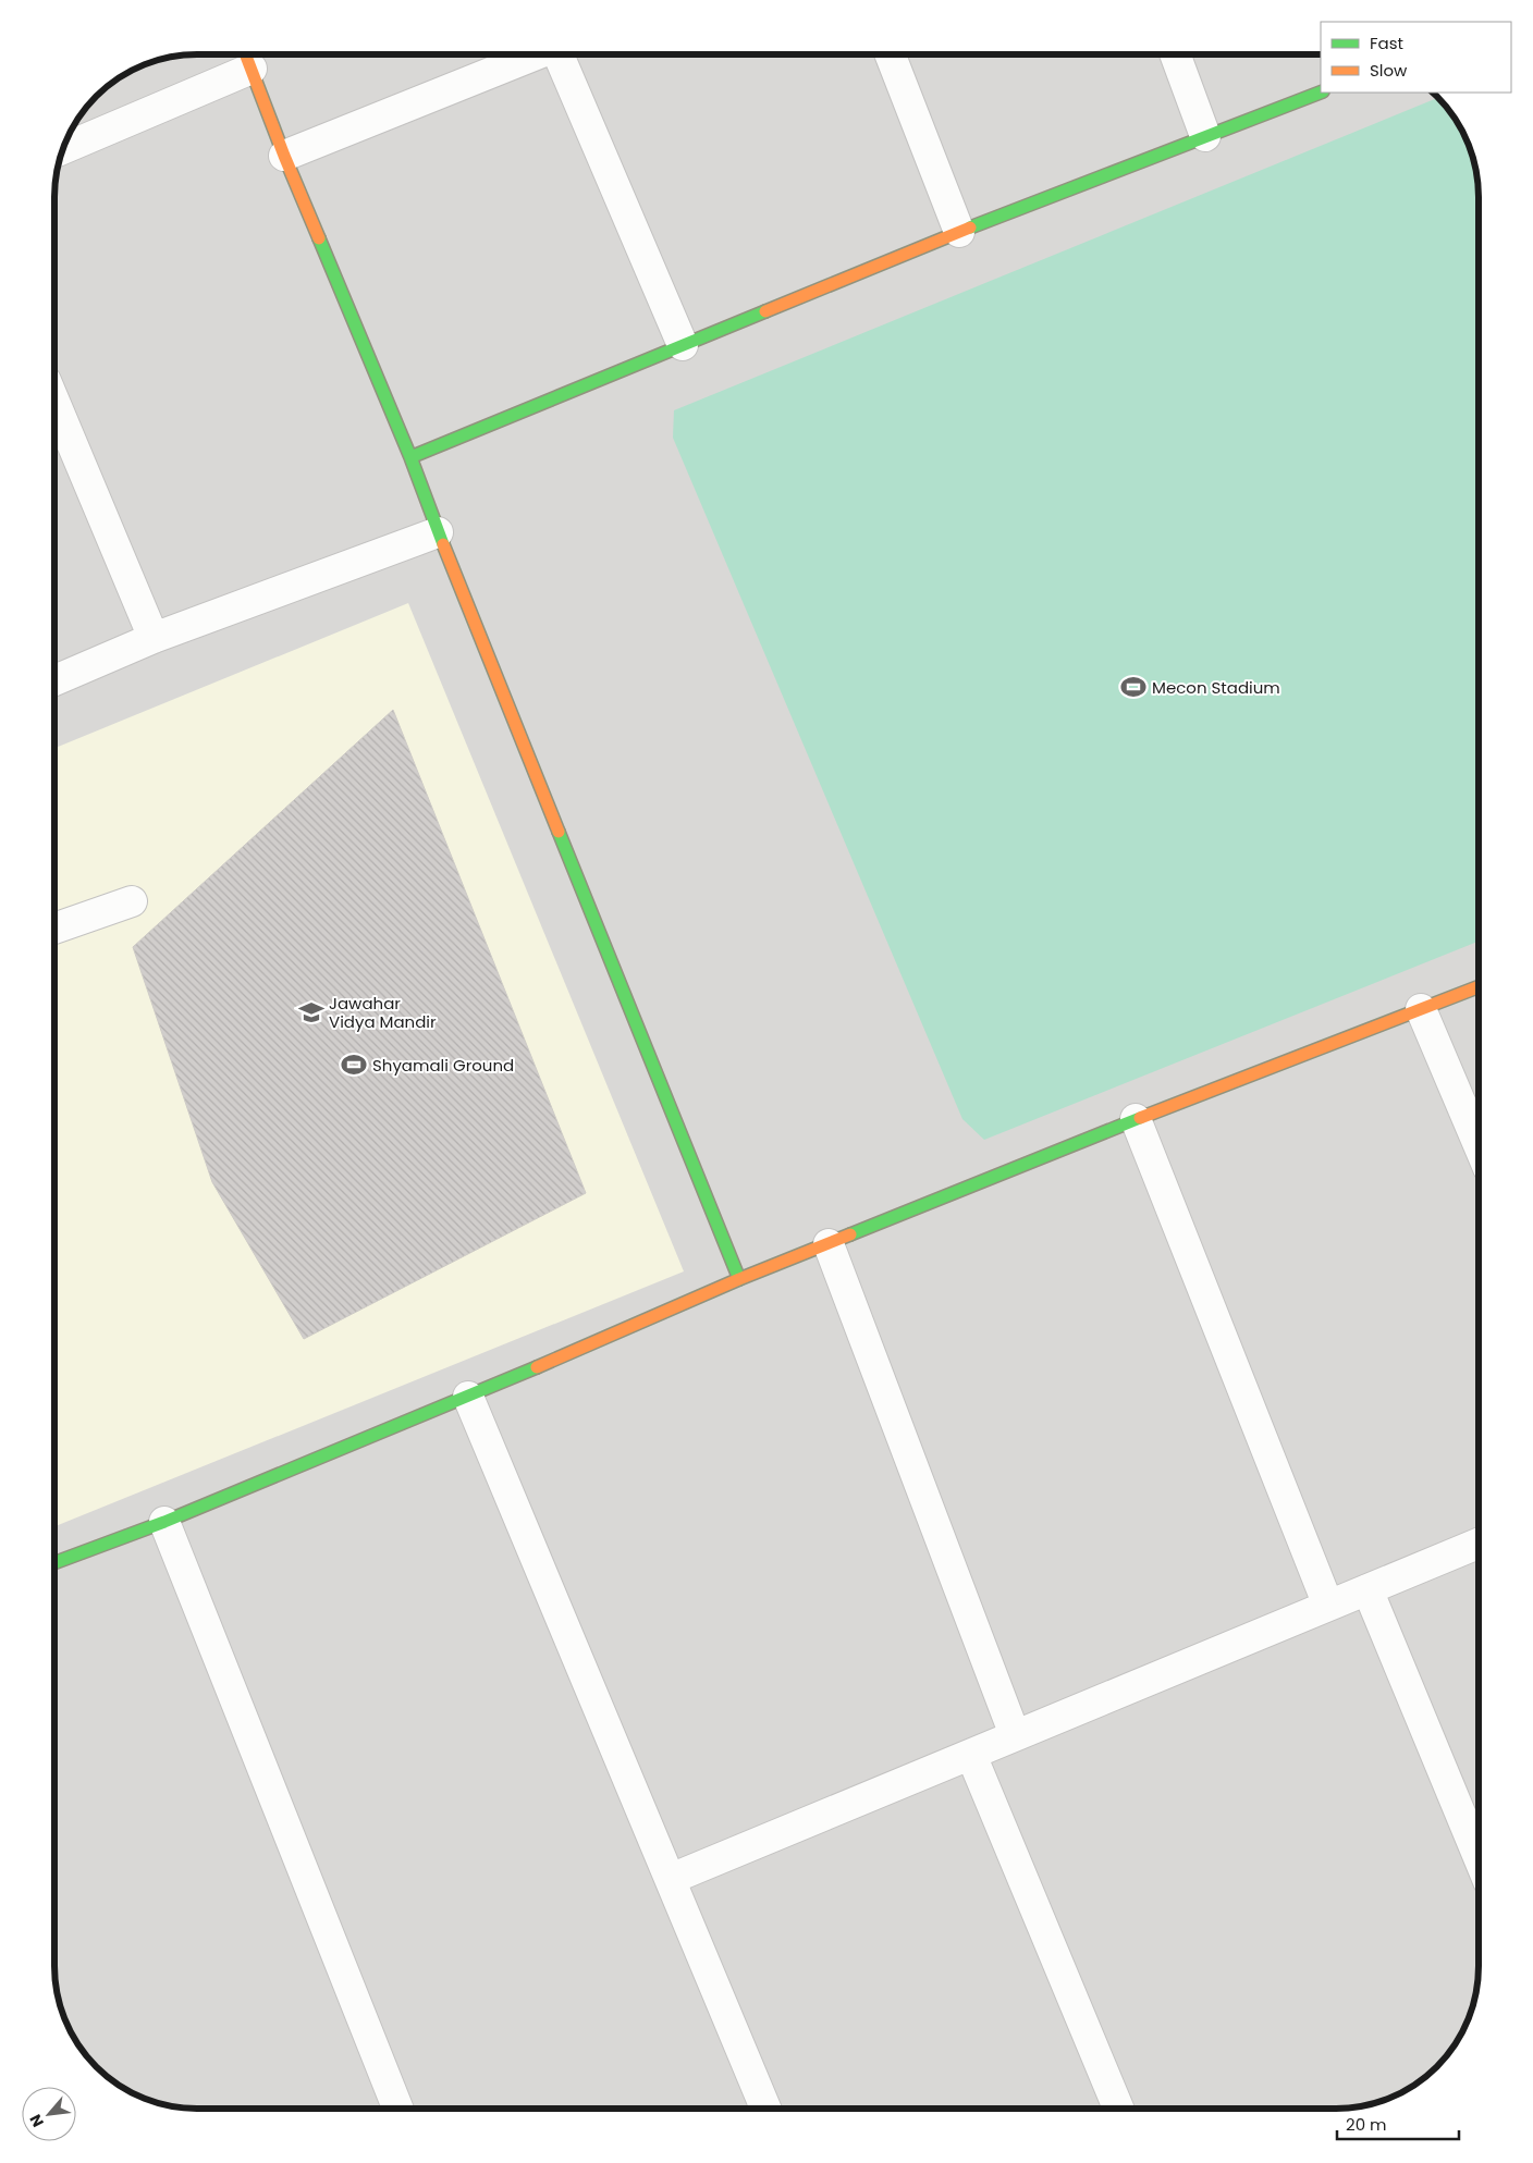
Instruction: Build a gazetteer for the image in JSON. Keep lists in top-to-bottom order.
{
  "places": {
    "sports": ["Mecon Stadium", "Shyamali Ground"],
    "school or university": ["Jawahar Vidya Mandir"]
  },
  "legend": ["Fast", "Slow"],
  "scale_bar": "20 m",
  "north": "bottom left"
}
